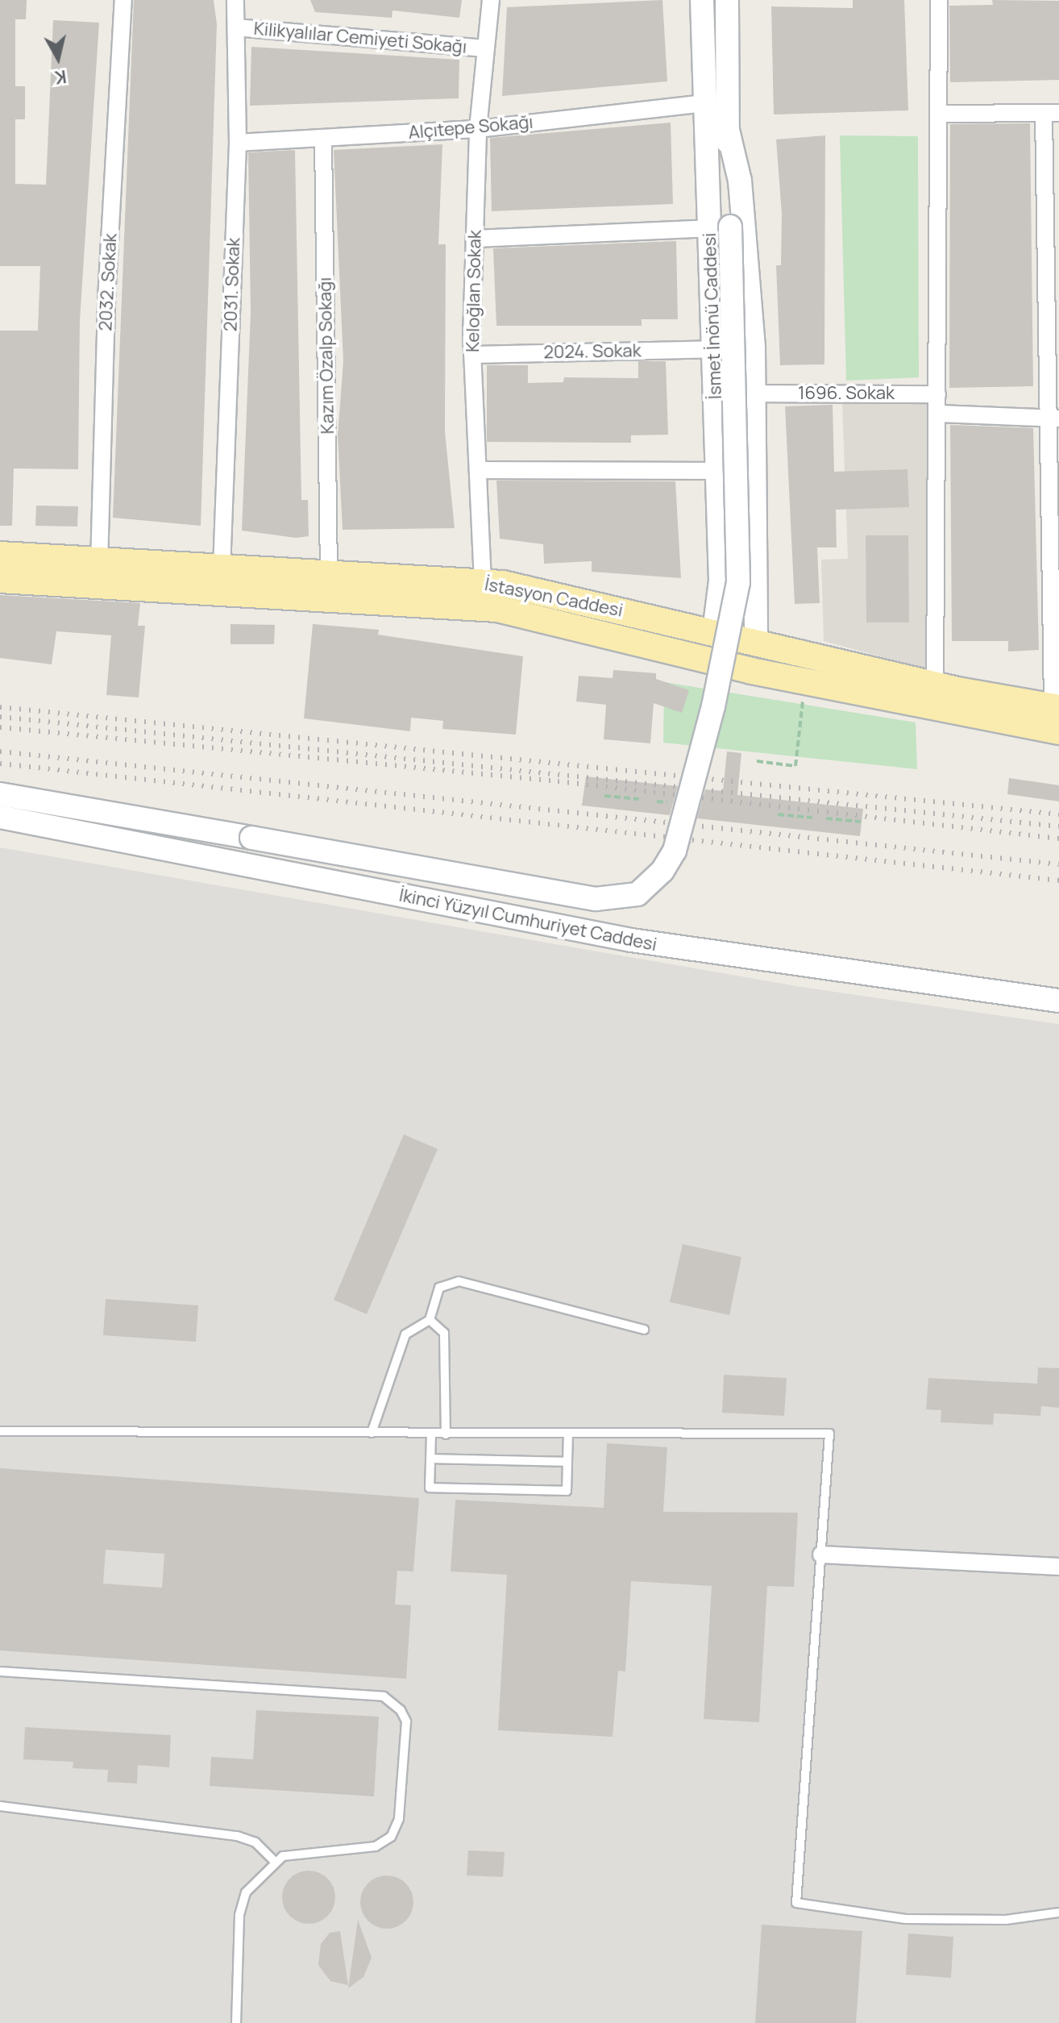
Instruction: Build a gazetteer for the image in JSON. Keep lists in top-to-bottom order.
{
  "streets": {
    "main road": ["İsmet İnönü Caddesi", "İstasyon Caddesi", "İkinci Yüzyıl Cumhuriyet Caddesi"],
    "street": [
      "Kilikyalılar Cemiyeti Sokağı",
      "Alçıtepe Sokağı",
      "2032. Sokak",
      "2031. Sokak",
      "Keloğlan Sokak",
      "2024. Sokak",
      "Kazım Özalp Sokağı",
      "1696. Sokak"
    ]
  },
  "crossings": [
    ["Kilikyalılar Cemiyeti Sokağı", "2031. Sokak"],
    ["Kilikyalılar Cemiyeti Sokağı", "Keloğlan Sokak"],
    ["Alçıtepe Sokağı", "2031. Sokak"],
    ["Alçıtepe Sokağı", "Keloğlan Sokak"],
    ["Alçıtepe Sokağı", "İsmet İnönü Caddesi"],
    ["Alçıtepe Sokağı", "Kazım Özalp Sokağı"],
    ["2032. Sokak", "İstasyon Caddesi"],
    ["2031. Sokak", "İstasyon Caddesi"],
    ["Keloğlan Sokak", "2024. Sokak"],
    ["Keloğlan Sokak", "İstasyon Caddesi"],
    ["İsmet İnönü Caddesi", "2024. Sokak"],
    ["İsmet İnönü Caddesi", "1696. Sokak"],
    ["İsmet İnönü Caddesi", "İstasyon Caddesi"],
    ["Kazım Özalp Sokağı", "İstasyon Caddesi"]
  ],
  "north": "bottom"
}
